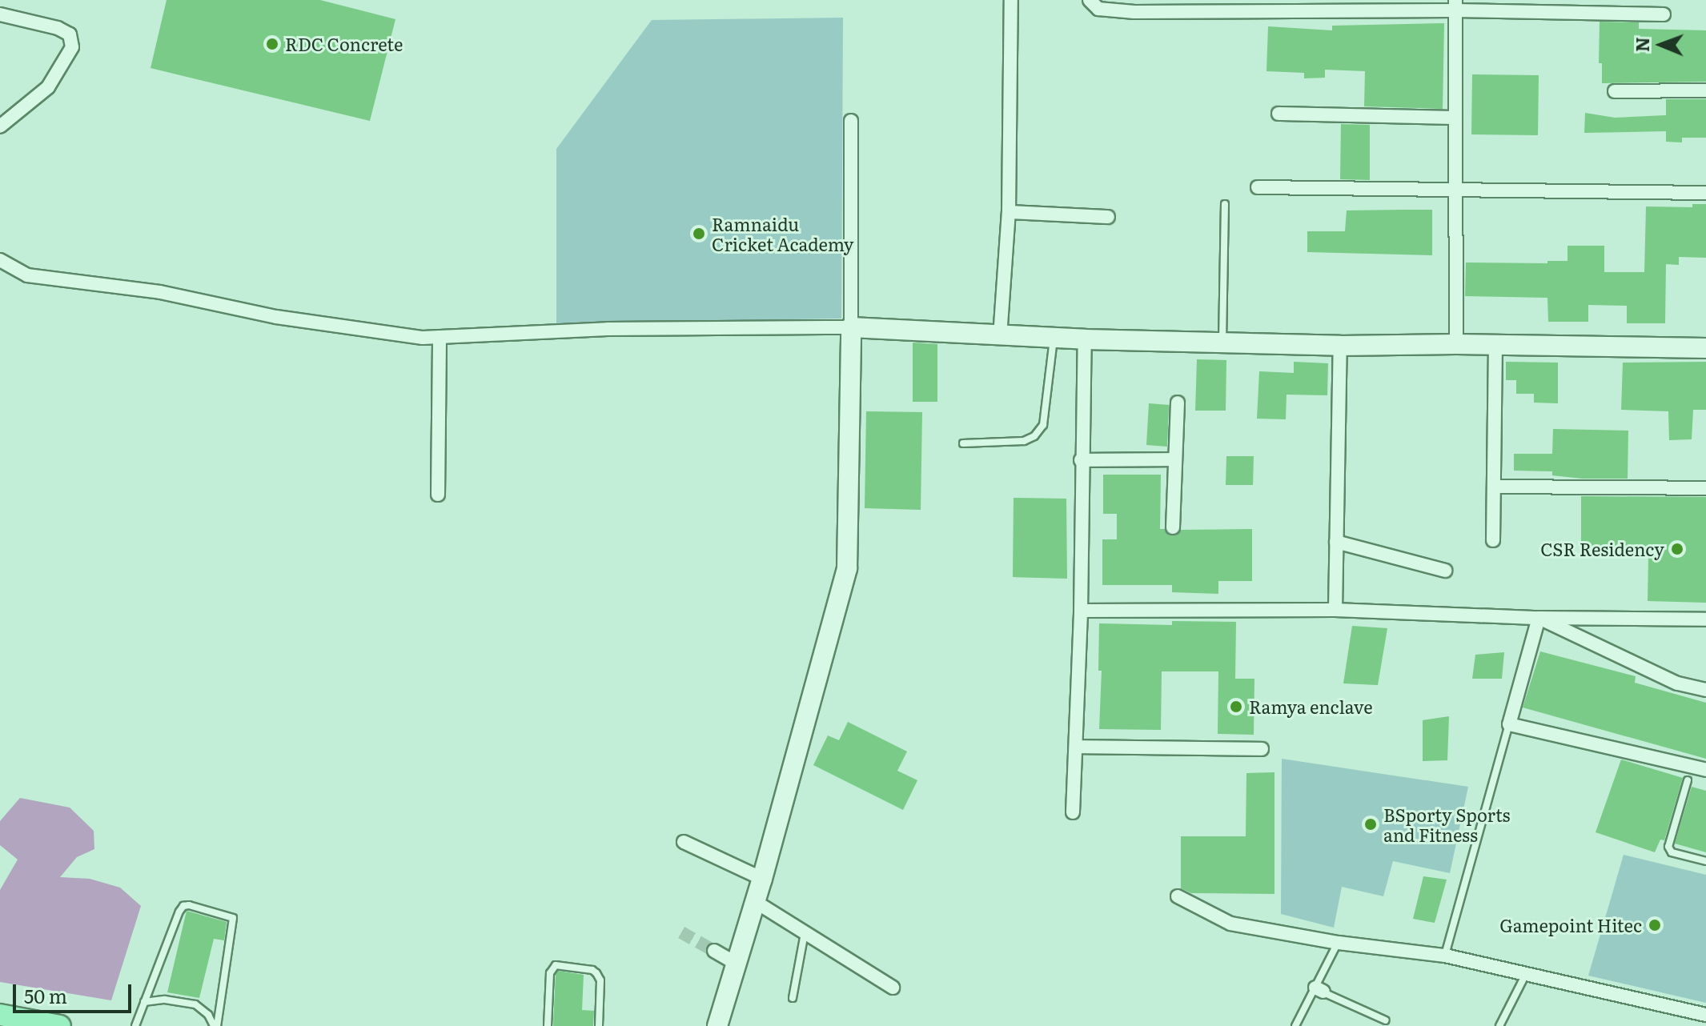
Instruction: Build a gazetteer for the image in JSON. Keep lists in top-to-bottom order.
{
  "places": [
    "RDC Concrete",
    "Ramnaidu Cricket Academy",
    "CSR Residency",
    "Ramya enclave",
    "BSporty Sports and Fitness",
    "Gamepoint Hitec"
  ],
  "scale_bar": "50 m",
  "north": "left"
}
